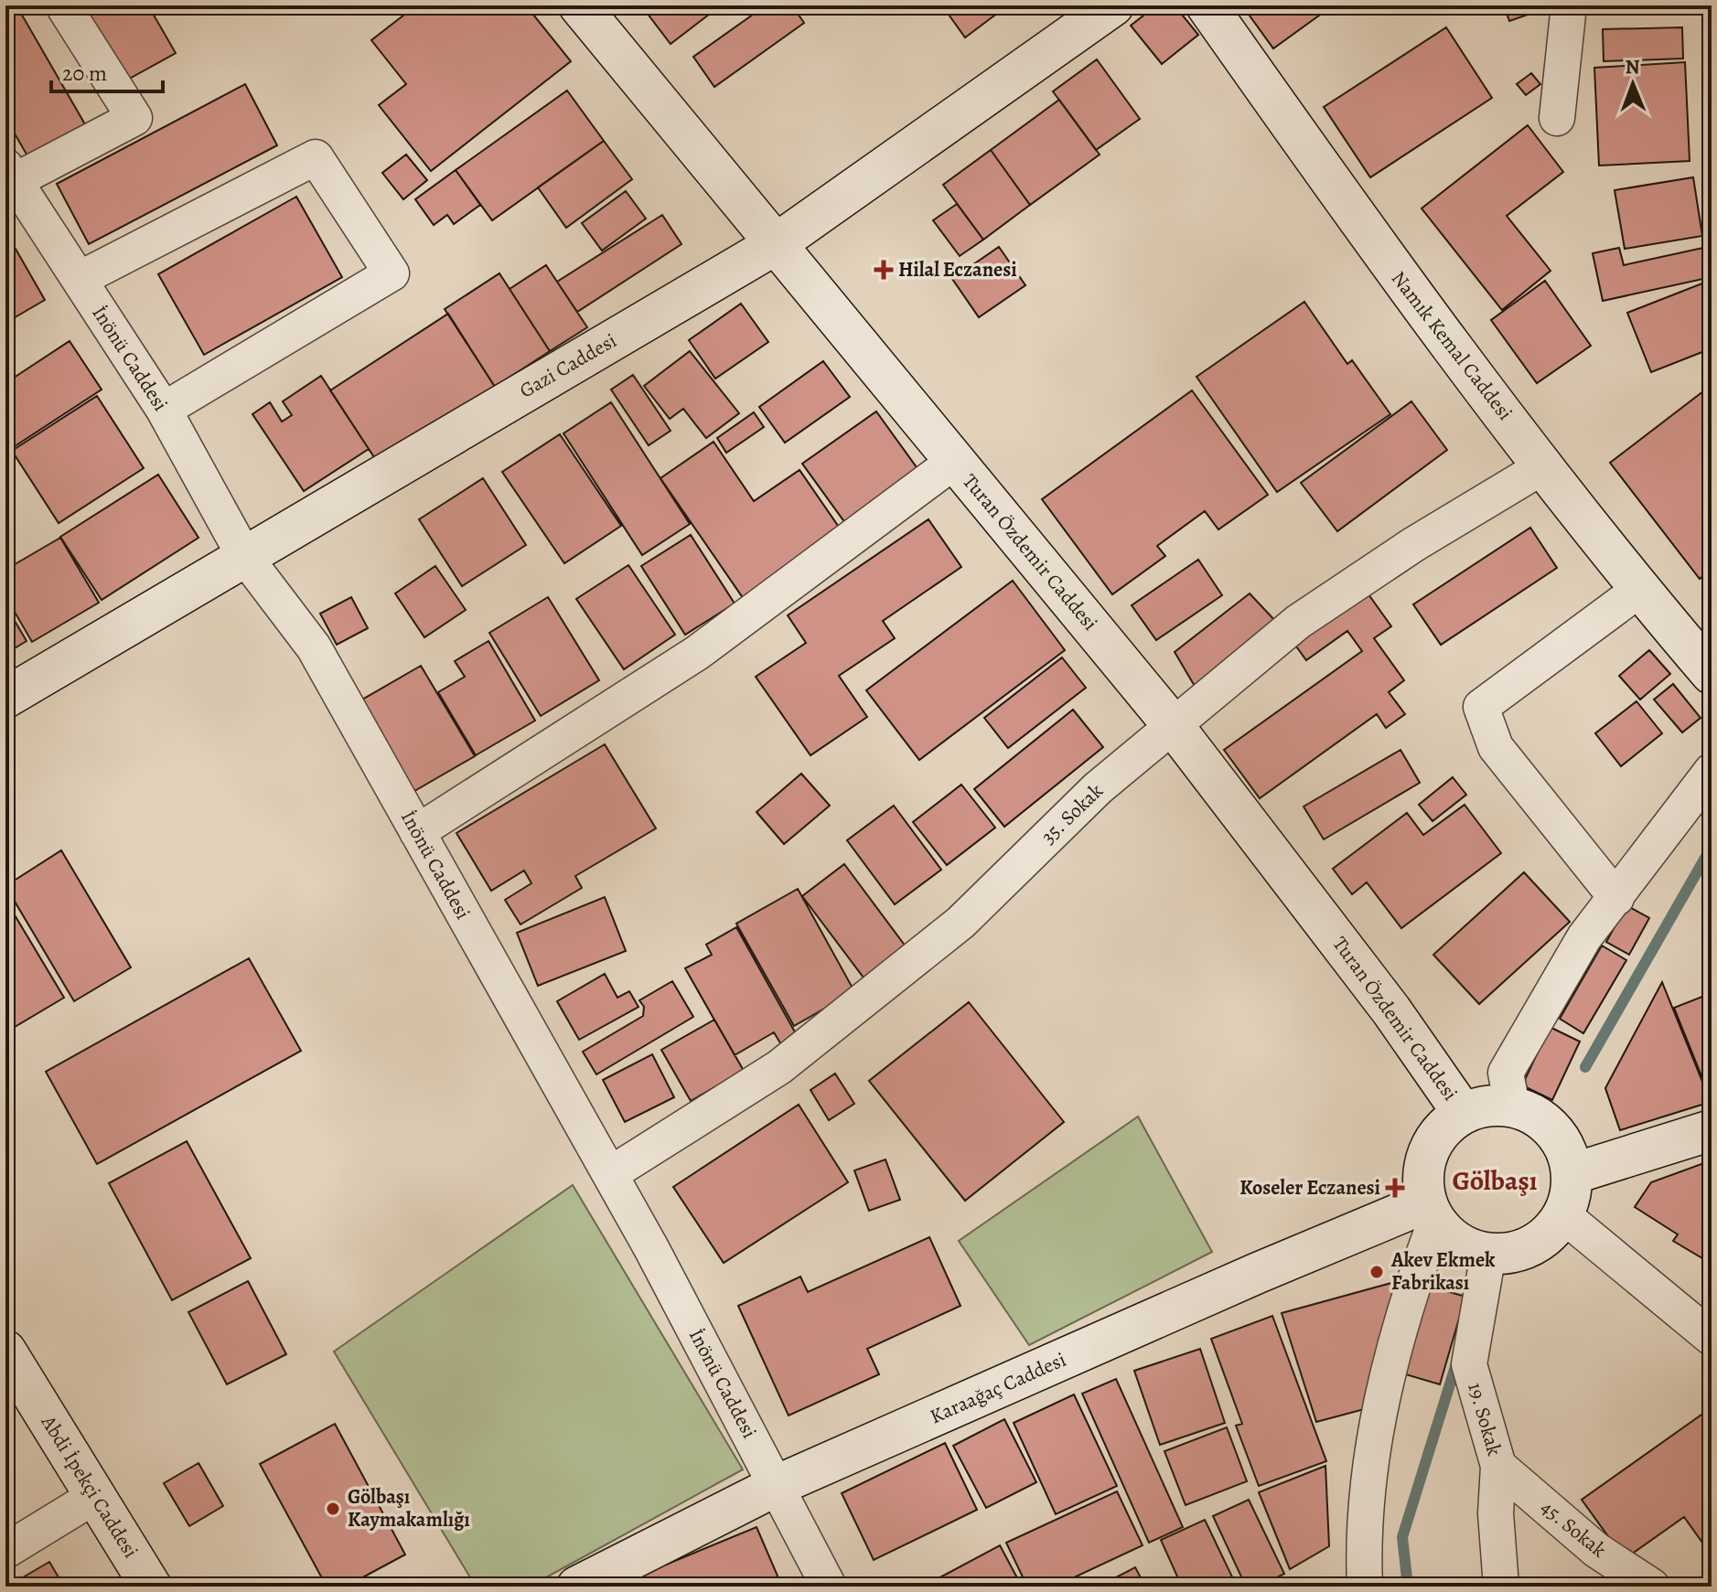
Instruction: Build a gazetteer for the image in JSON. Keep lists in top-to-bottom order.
{
  "streets": {
    "street": [
      "Namık Kemal Caddesi",
      "İnönü Caddesi",
      "Gazi Caddesi",
      "Turan Özdemir Caddesi",
      "35. Sokak",
      "Karaağaç Caddesi",
      "19. Sokak",
      "Abdi İpekçi Caddesi",
      "45. Sokak"
    ]
  },
  "crossings": [
    ["Namık Kemal Caddesi", "35. Sokak"],
    ["İnönü Caddesi", "Gazi Caddesi"],
    ["İnönü Caddesi", "35. Sokak"],
    ["İnönü Caddesi", "Karaağaç Caddesi"],
    ["Gazi Caddesi", "Turan Özdemir Caddesi"],
    ["Turan Özdemir Caddesi", "35. Sokak"],
    ["Turan Özdemir Caddesi", "Karaağaç Caddesi"],
    ["Turan Özdemir Caddesi", "19. Sokak"],
    ["Karaağaç Caddesi", "19. Sokak"],
    ["19. Sokak", "45. Sokak"]
  ],
  "districts": ["Gölbaşı"],
  "places": {
    "health": ["Hilal Eczanesi", "Koseler Eczanesi"],
    "other": ["Akev Ekmek Fabrikası", "Gölbaşı Kaymakamlığı"]
  },
  "scale_bar": "20 m",
  "north": "top"
}
